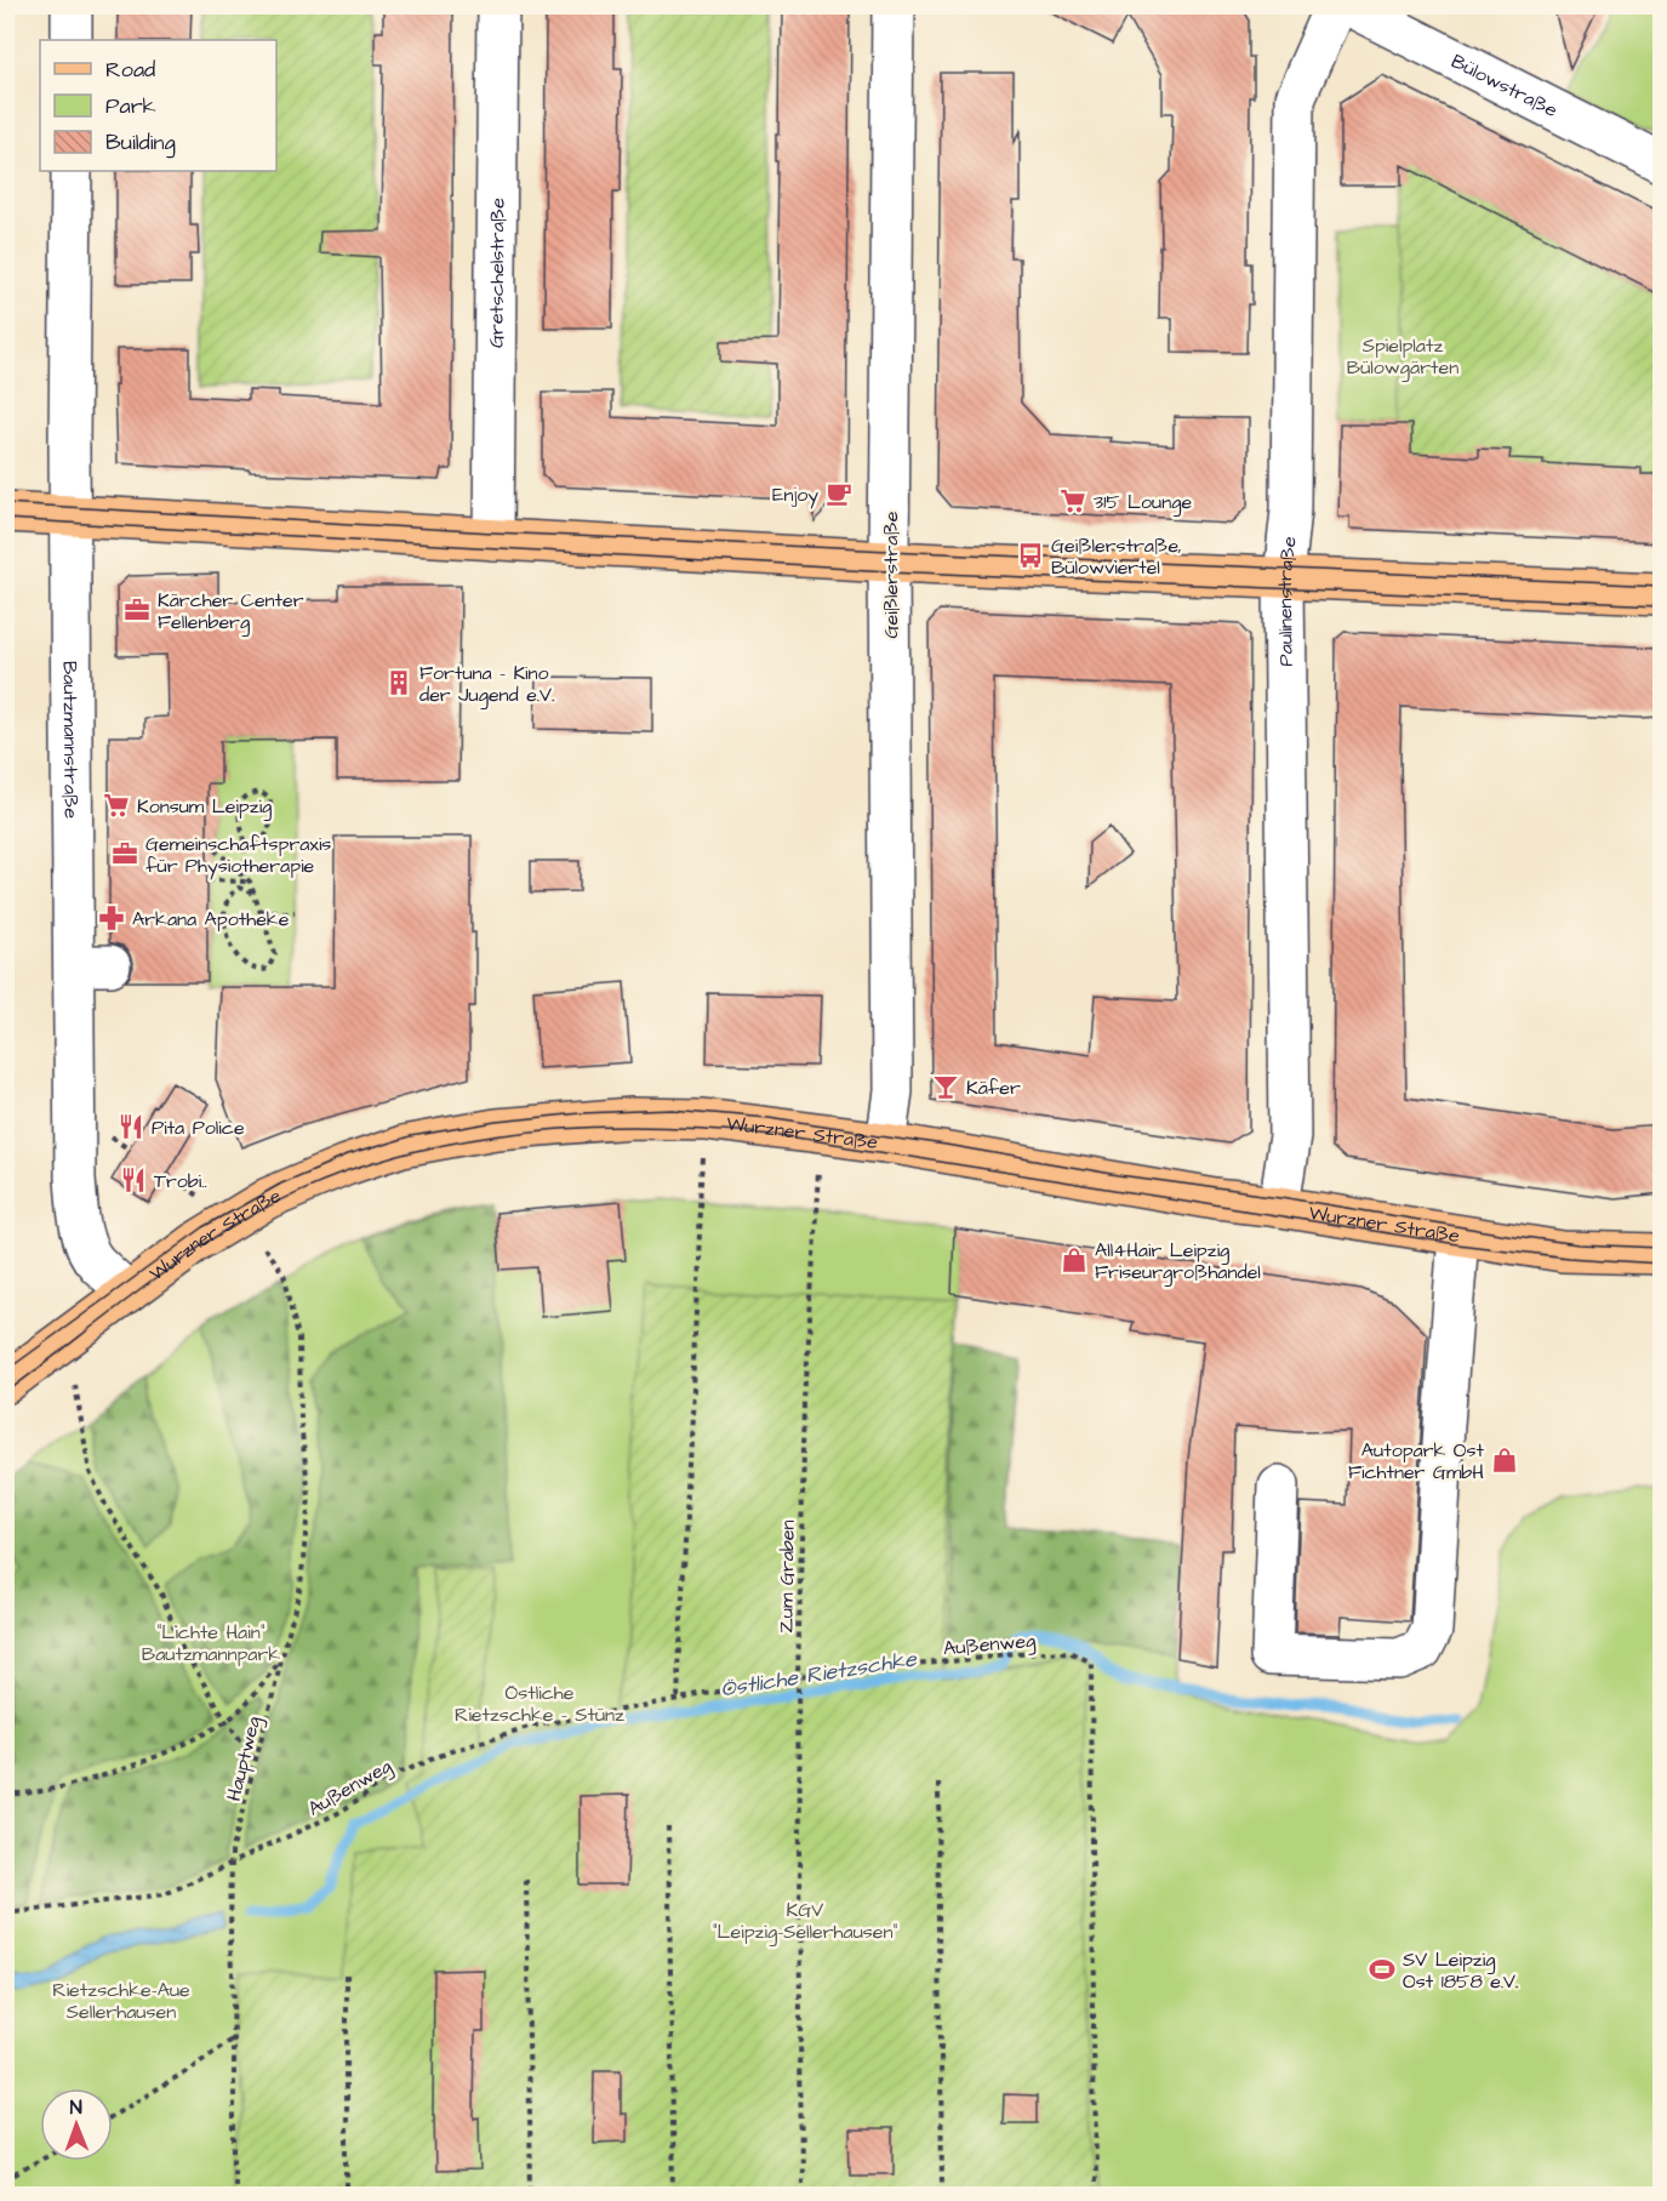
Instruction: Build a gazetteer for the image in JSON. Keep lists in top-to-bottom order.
{
  "streets": {
    "main road": ["Wurzner Straße"],
    "street": [
      "Bülowstraße",
      "Gretschelstraße",
      "Geißlerstraße",
      "Paulinenstraße",
      "Bautzmannstraße"
    ],
    "path": ["Zum Graben", "Außenweg", "Hauptweg"]
  },
  "crossings": [
    ["Geißlerstraße", "Wurzner Straße"],
    ["Paulinenstraße", "Wurzner Straße"],
    ["Bautzmannstraße", "Wurzner Straße"],
    ["Wurzner Straße", "Zum Graben"],
    ["Zum Graben", "Außenweg"],
    ["Außenweg", "Hauptweg"]
  ],
  "water": ["Östliche Rietzschke"],
  "parks": [
    "Spielplatz Bülowgärten",
    "\"Lichte Hain\" Bautzmannpark",
    "Östliche Rietzschke - Stünz",
    "KGV \"Leipzig-Sellerhausen\"",
    "Rietzschke-Aue Sellerhausen"
  ],
  "places": {
    "cafe": ["Enjoy"],
    "supermarket": ["315 Lounge", "Konsum Leipzig"],
    "bus stop": ["Geißlerstraße, Bülowviertel"],
    "office": ["Kärcher Center Fellenberg", "Gemeinschaftspraxis für Physiotherapie"],
    "building": ["Fortuna - Kino der Jugend e.V."],
    "pharmacy": ["Arkana Apotheke"],
    "bar": ["Käfer"],
    "restaurant": ["Pita Police", "Trobi.."],
    "shop": ["All4Hair Leipzig Friseurgroßhandel", "Autopark Ost Fichtner GmbH"],
    "sports": ["SV Leipzig Ost 1858 e.V."]
  },
  "legend": ["Road", "Park", "Building"],
  "north": "top"
}
